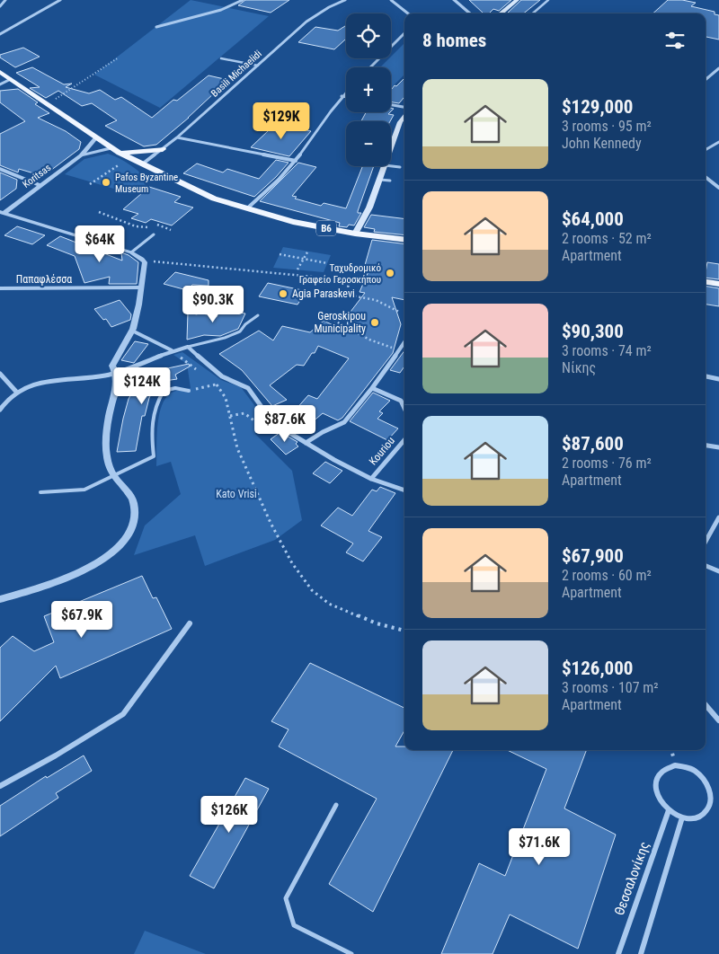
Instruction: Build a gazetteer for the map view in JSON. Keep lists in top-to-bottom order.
{
  "streets": {
    "main road": ["B6"],
    "street": [
      "Basili Michaelidi",
      "Koritsas",
      "Παπαφλέσσα",
      "Kouriou",
      "Θεσσαλονίκης"
    ]
  },
  "crossings": [
    ["Basili Michaelidi", "B6"],
    ["Koritsas", "B6"]
  ],
  "parks": ["Kato Vrisi"],
  "places": [
    "Pafos Byzantine Museum",
    "Ταχυδρομικό Γραφείο Γεροσκήπου",
    "Agia Paraskevi",
    "Geroskipou Municipality"
  ],
  "page": {
    "map_buttons": ["+", "−"],
    "heading": "8 homes",
    "list": [
      {
        "name": "$129,000",
        "note": "3 rooms · 95 m² · John Kennedy"
      },
      {
        "name": "$64,000",
        "note": "2 rooms · 52 m² · Apartment"
      },
      {
        "name": "$90,300",
        "note": "3 rooms · 74 m² · Νίκης"
      },
      {
        "name": "$87,600",
        "note": "2 rooms · 76 m² · Apartment"
      },
      {
        "name": "$67,900",
        "note": "2 rooms · 60 m² · Apartment"
      },
      {
        "name": "$126,000",
        "note": "3 rooms · 107 m² · Apartment"
      }
    ],
    "price": [
      "$129K",
      "$64K",
      "$90.3K",
      "$124K",
      "$87.6K",
      "$67.9K",
      "$126K",
      "$71.6K"
    ]
  }
}
